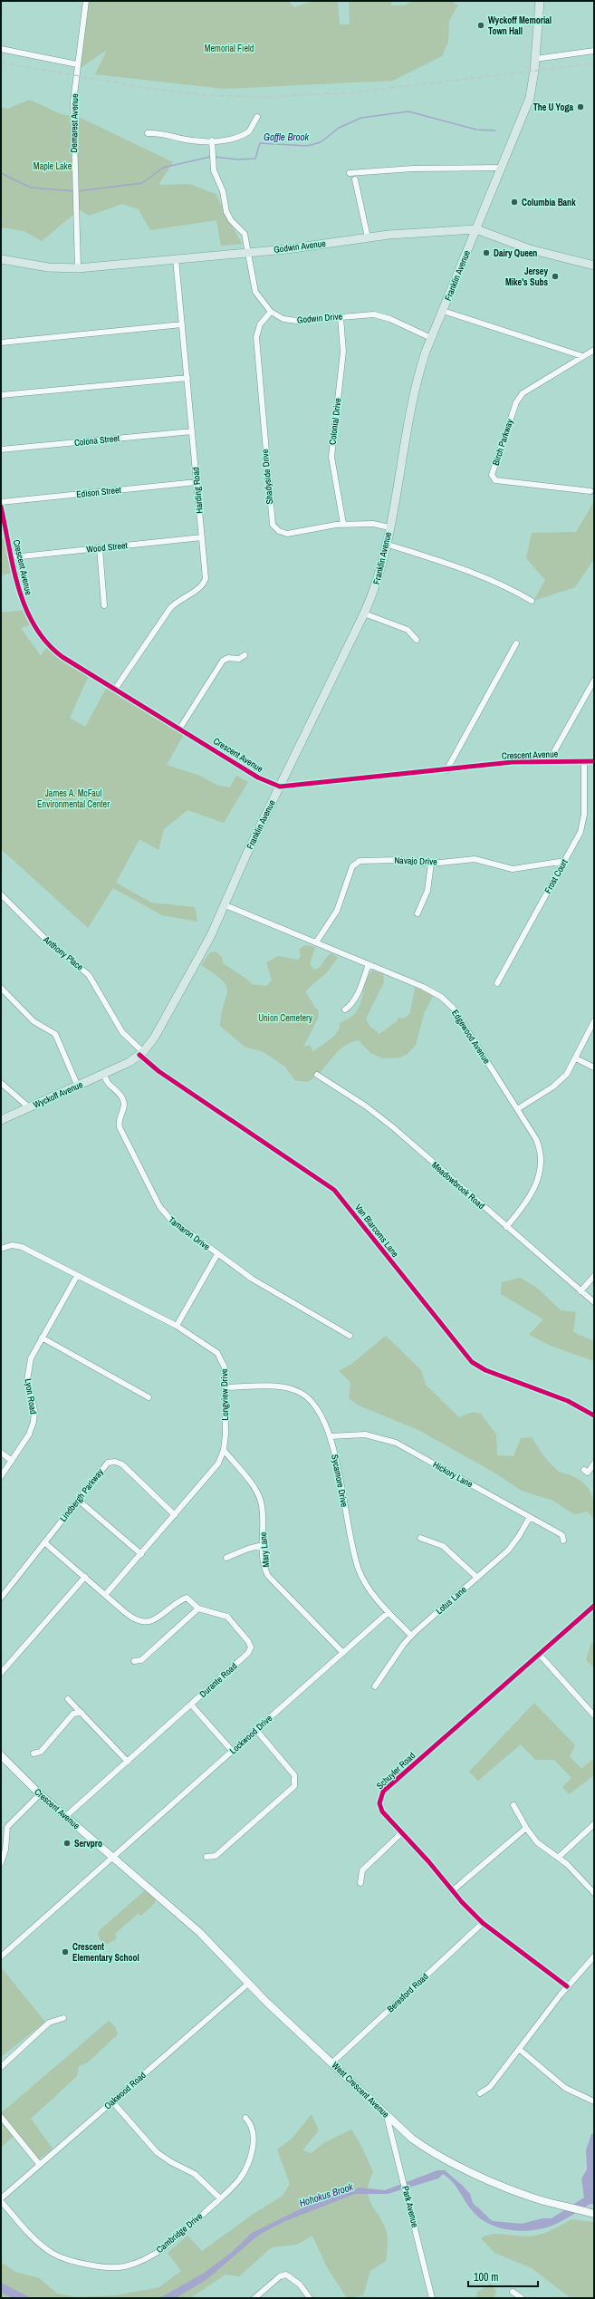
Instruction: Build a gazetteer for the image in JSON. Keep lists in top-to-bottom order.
{
  "streets": {
    "main road": [
      "Godwin Avenue",
      "Franklin Avenue",
      "Crescent Avenue",
      "Wyckoff Avenue",
      "West Crescent Avenue"
    ],
    "street": [
      "Demarest Avenue",
      "Godwin Drive",
      "Colonial Drive",
      "Colona Street",
      "Birch Parkway",
      "Shadyside Drive",
      "Harding Road",
      "Edison Street",
      "Wood Street",
      "Navajo Drive",
      "Frost Court",
      "Anthony Place",
      "Edgewood Avenue",
      "Meadowbrook Road",
      "Van Blarcoms Lane",
      "Tamaron Drive",
      "Longview Drive",
      "Lyon Road",
      "Hickory Lane",
      "Sycamore Drive",
      "Lindbergh Parkway",
      "Mary Lane",
      "Lotus Lane",
      "Durante Road",
      "Lockwood Drive",
      "Schuyler Road",
      "Beresford Road",
      "Oakwood Road",
      "Park Avenue",
      "Cambridge Drive"
    ]
  },
  "crossings": [
    ["Demarest Avenue", "Godwin Avenue"],
    ["Godwin Avenue", "Franklin Avenue"],
    ["Godwin Avenue", "Godwin Drive"],
    ["Godwin Avenue", "Harding Road"],
    ["Franklin Avenue", "Godwin Drive"],
    ["Franklin Avenue", "Shadyside Drive"],
    ["Franklin Avenue", "Crescent Avenue"],
    ["Franklin Avenue", "Anthony Place"],
    ["Franklin Avenue", "Edgewood Avenue"],
    ["Franklin Avenue", "Wyckoff Avenue"],
    ["Franklin Avenue", "Van Blarcoms Lane"],
    ["Godwin Drive", "Colonial Drive"],
    ["Godwin Drive", "Shadyside Drive"],
    ["Colonial Drive", "Shadyside Drive"],
    ["Colona Street", "Harding Road"],
    ["Harding Road", "Edison Street"],
    ["Harding Road", "Wood Street"],
    ["Harding Road", "Crescent Avenue"],
    ["Wood Street", "Crescent Avenue"],
    ["Crescent Avenue", "Frost Court"],
    ["Crescent Avenue", "Durante Road"],
    ["Crescent Avenue", "Lockwood Drive"],
    ["Crescent Avenue", "West Crescent Avenue"],
    ["Navajo Drive", "Frost Court"],
    ["Navajo Drive", "Edgewood Avenue"],
    ["Anthony Place", "Van Blarcoms Lane"],
    ["Edgewood Avenue", "Meadowbrook Road"],
    ["Wyckoff Avenue", "Tamaron Drive"],
    ["Longview Drive", "Lyon Road"],
    ["Longview Drive", "Sycamore Drive"],
    ["Longview Drive", "Lindbergh Parkway"],
    ["Longview Drive", "Mary Lane"],
    ["Longview Drive", "Durante Road"],
    ["Hickory Lane", "Sycamore Drive"],
    ["Hickory Lane", "Lotus Lane"],
    ["Sycamore Drive", "Lotus Lane"],
    ["Sycamore Drive", "Lockwood Drive"],
    ["Mary Lane", "Lockwood Drive"],
    ["Schuyler Road", "Beresford Road"],
    ["Beresford Road", "West Crescent Avenue"],
    ["West Crescent Avenue", "Oakwood Road"],
    ["West Crescent Avenue", "Park Avenue"]
  ],
  "water": ["Goffle Brook", "Hohokus Brook"],
  "parks": [
    "Memorial Field",
    "Maple Lake",
    "James A. McFaul Environmental Center",
    "Union Cemetery"
  ],
  "places": [
    "Wyckoff Memorial Town Hall",
    "The U Yoga",
    "Columbia Bank",
    "Dairy Queen",
    "Jersey Mike's Subs",
    "Servpro",
    "Crescent Elementary School"
  ],
  "scale_bar": "100 m"
}
